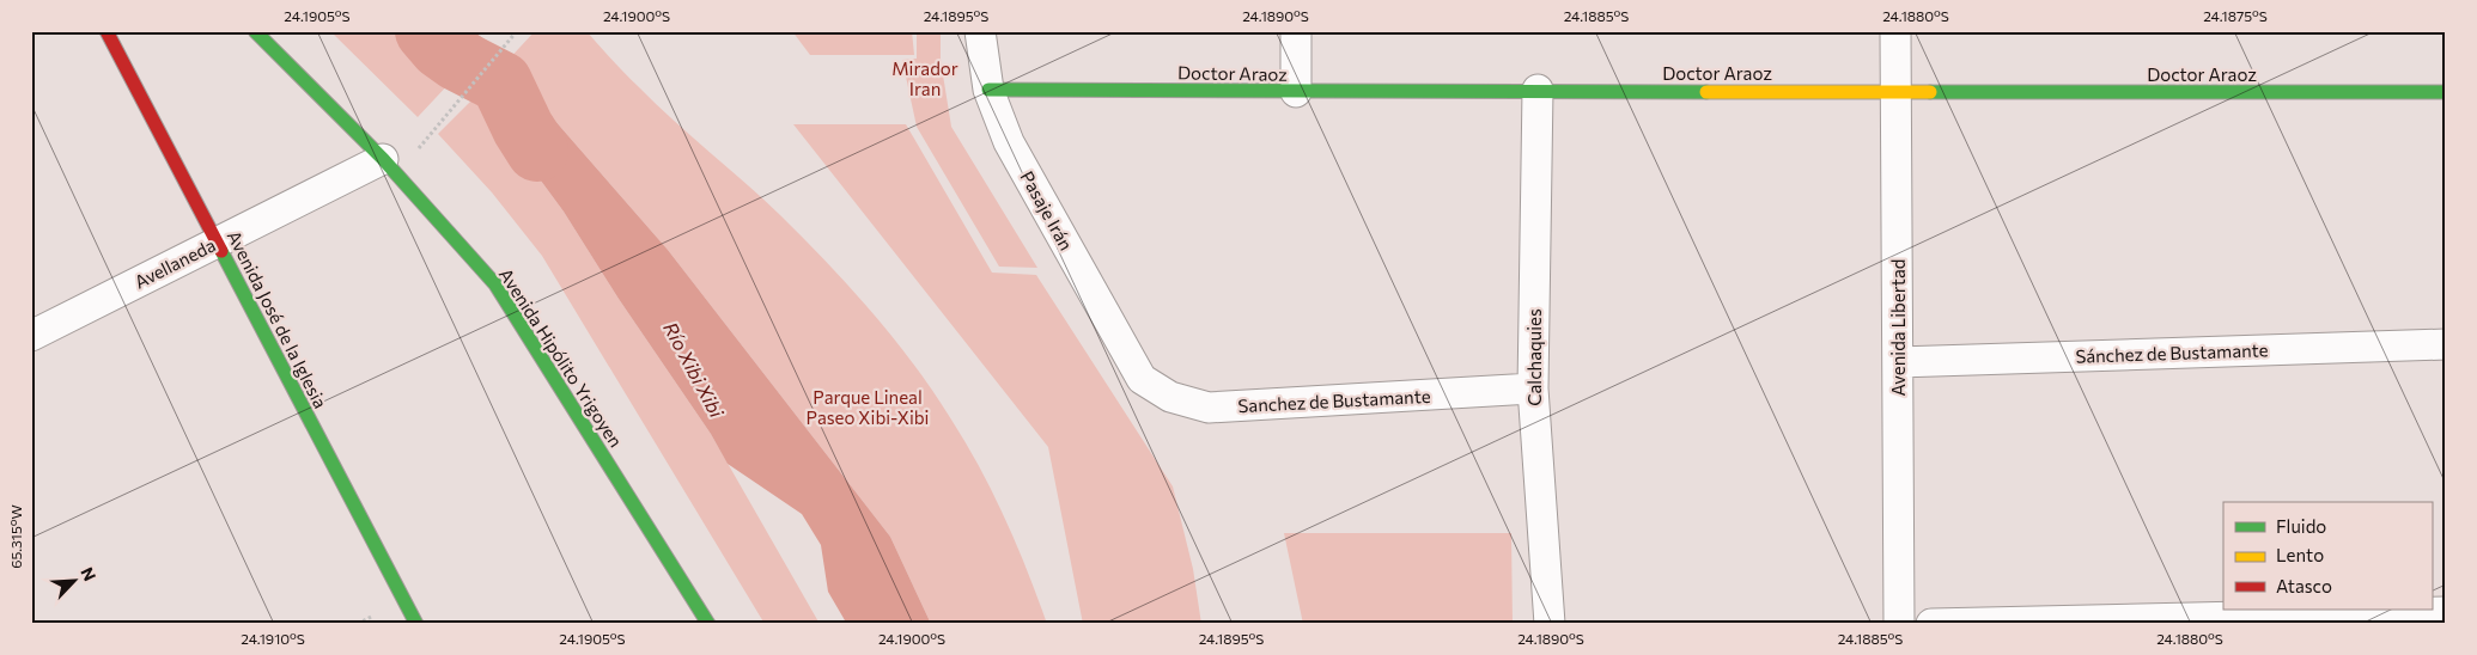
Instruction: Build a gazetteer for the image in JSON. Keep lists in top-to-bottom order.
{
  "streets": {
    "street": [
      "Doctor Araoz",
      "Pasaje Irán",
      "Avellaneda",
      "Avenida José de la Iglesia",
      "Avenida Libertad",
      "Sánchez de Bustamante",
      "Avenida Hipólito Yrigoyen",
      "Calchaquies",
      "Sanchez de Bustamante"
    ]
  },
  "crossings": [
    ["Doctor Araoz", "Pasaje Irán"],
    ["Doctor Araoz", "Avenida Libertad"],
    ["Doctor Araoz", "Calchaquies"],
    ["Pasaje Irán", "Sanchez de Bustamante"],
    ["Avellaneda", "Avenida José de la Iglesia"],
    ["Avellaneda", "Avenida Hipólito Yrigoyen"],
    ["Avenida Libertad", "Sánchez de Bustamante"],
    ["Calchaquies", "Sanchez de Bustamante"]
  ],
  "water": ["Río Xibi Xibi"],
  "parks": ["Mirador Iran", "Parque Lineal Paseo Xibi-Xibi"],
  "legend": ["Fluido", "Lento", "Atasco"],
  "north": "top right",
  "coordinates": [
    "24.1905°S",
    "24.1900°S",
    "24.1895°S",
    "24.1890°S",
    "24.1885°S",
    "24.1880°S",
    "24.1875°S",
    "65.315°W",
    "24.1910°S"
  ]
}
